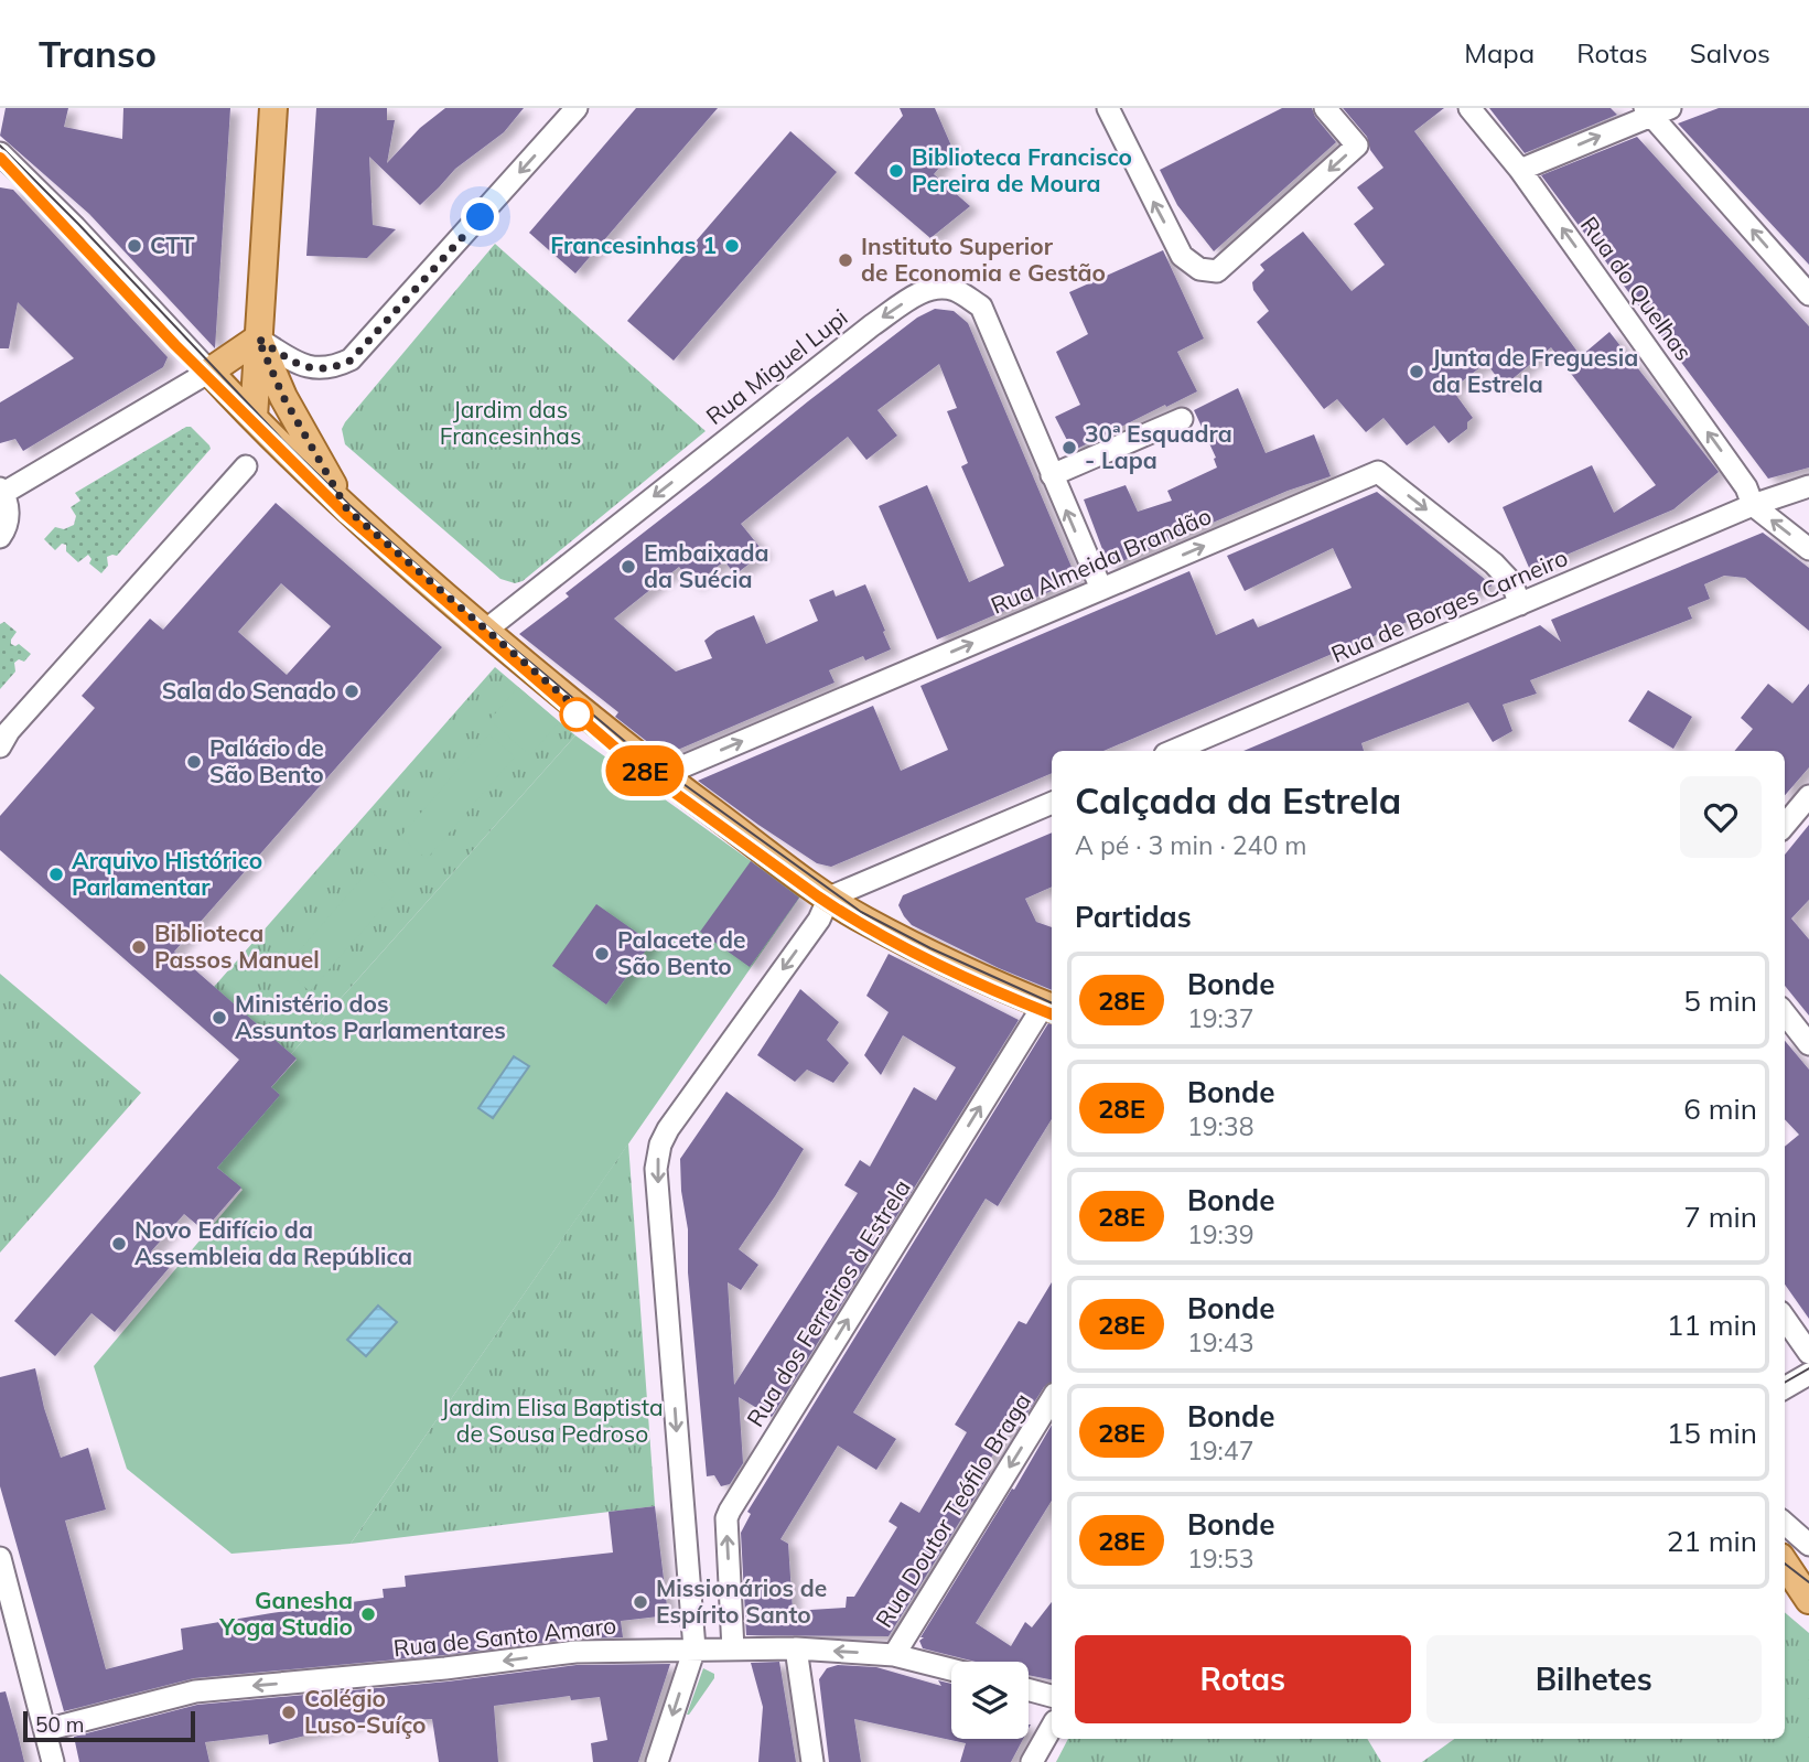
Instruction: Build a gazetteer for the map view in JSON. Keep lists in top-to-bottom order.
{
  "streets": {
    "street": [
      "Rua do Quelhas",
      "Rua Miguel Lupi",
      "Rua Almeida Brandão",
      "Rua de Borges Carneiro",
      "Rua dos Ferreiros à Estrela",
      "Rua Doutor Teófilo Braga",
      "Rua de Santo Amaro"
    ]
  },
  "crossings": [
    ["Rua do Quelhas", "Rua de Borges Carneiro"],
    ["Rua Miguel Lupi", "Rua Almeida Brandão"],
    ["Rua Almeida Brandão", "Rua de Borges Carneiro"],
    ["Rua dos Ferreiros à Estrela", "Rua de Santo Amaro"],
    ["Rua Doutor Teófilo Braga", "Rua de Santo Amaro"]
  ],
  "one_way": ["Rua Doutor Teófilo Braga", "Rua de Santo Amaro"],
  "parks": ["Jardim das Francesinhas", "Jardim Elisa Baptista de Sousa Pedroso"],
  "places": [
    "Biblioteca Francisco Pereira de Moura",
    "CTT",
    "Francesinhas 1",
    "Instituto Superior de Economia e Gestão",
    "Junta de Freguesia da Estrela",
    "30ª Esquadra - Lapa",
    "Embaixada da Suécia",
    "Sala do Senado",
    "Palácio de São Bento",
    "Arquivo Histórico Parlamentar",
    "Biblioteca Passos Manuel",
    "Palacete de São Bento",
    "Ministério dos Assuntos Parlamentares",
    "Novo Edifício da Assembleia da República",
    "Missionários de Espírito Santo",
    "Ganesha Yoga Studio",
    "Colégio Luso-Suíço"
  ],
  "lines": ["tram line 28E"],
  "scale_bar": "50 m",
  "page": {
    "header": "Transo",
    "nav": ["Mapa", "Rotas", "Salvos"],
    "on_map": "28E",
    "heading": [
      ["Calçada da Estrela", "A pé · 3 min · 240 m"],
      "Partidas"
    ],
    "list": [
      {
        "mark": "28E",
        "name": "Bonde",
        "note": "19:37",
        "value": "5 min"
      },
      {
        "mark": "28E",
        "name": "Bonde",
        "note": "19:38",
        "value": "6 min"
      },
      {
        "mark": "28E",
        "name": "Bonde",
        "note": "19:39",
        "value": "7 min"
      },
      {
        "mark": "28E",
        "name": "Bonde",
        "note": "19:43",
        "value": "11 min"
      },
      {
        "mark": "28E",
        "name": "Bonde",
        "note": "19:47",
        "value": "15 min"
      },
      {
        "mark": "28E",
        "name": "Bonde",
        "note": "19:53",
        "value": "21 min"
      }
    ],
    "buttons": ["Rotas", "Bilhetes"],
    "scale": "50 m"
  }
}
